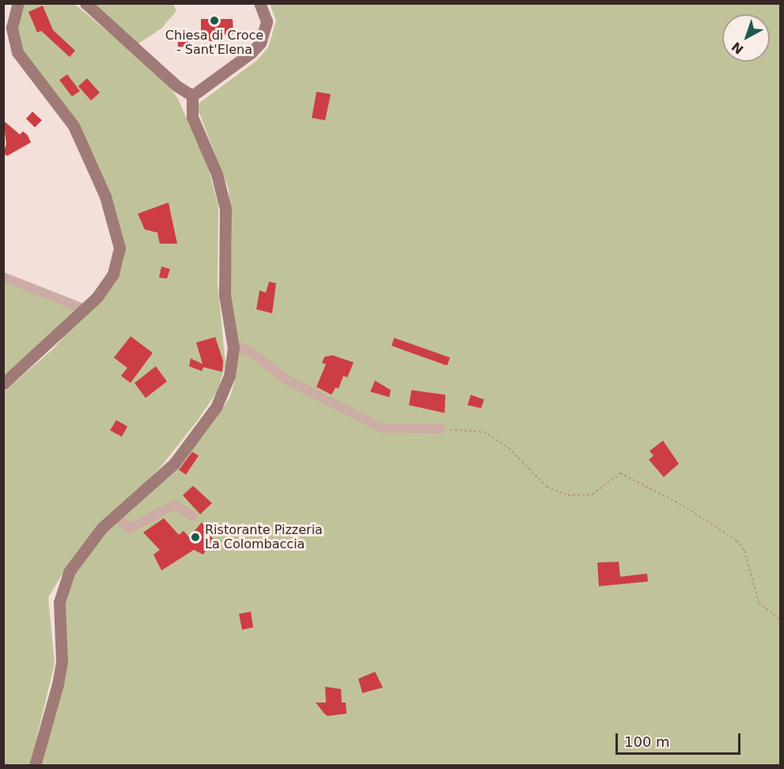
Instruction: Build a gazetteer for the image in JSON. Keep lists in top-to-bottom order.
{
  "places": ["Chiesa di Croce - Sant'Elena", "Ristorante Pizzeria La Colombaccia"],
  "scale_bar": "100 m",
  "north": "bottom left"
}
